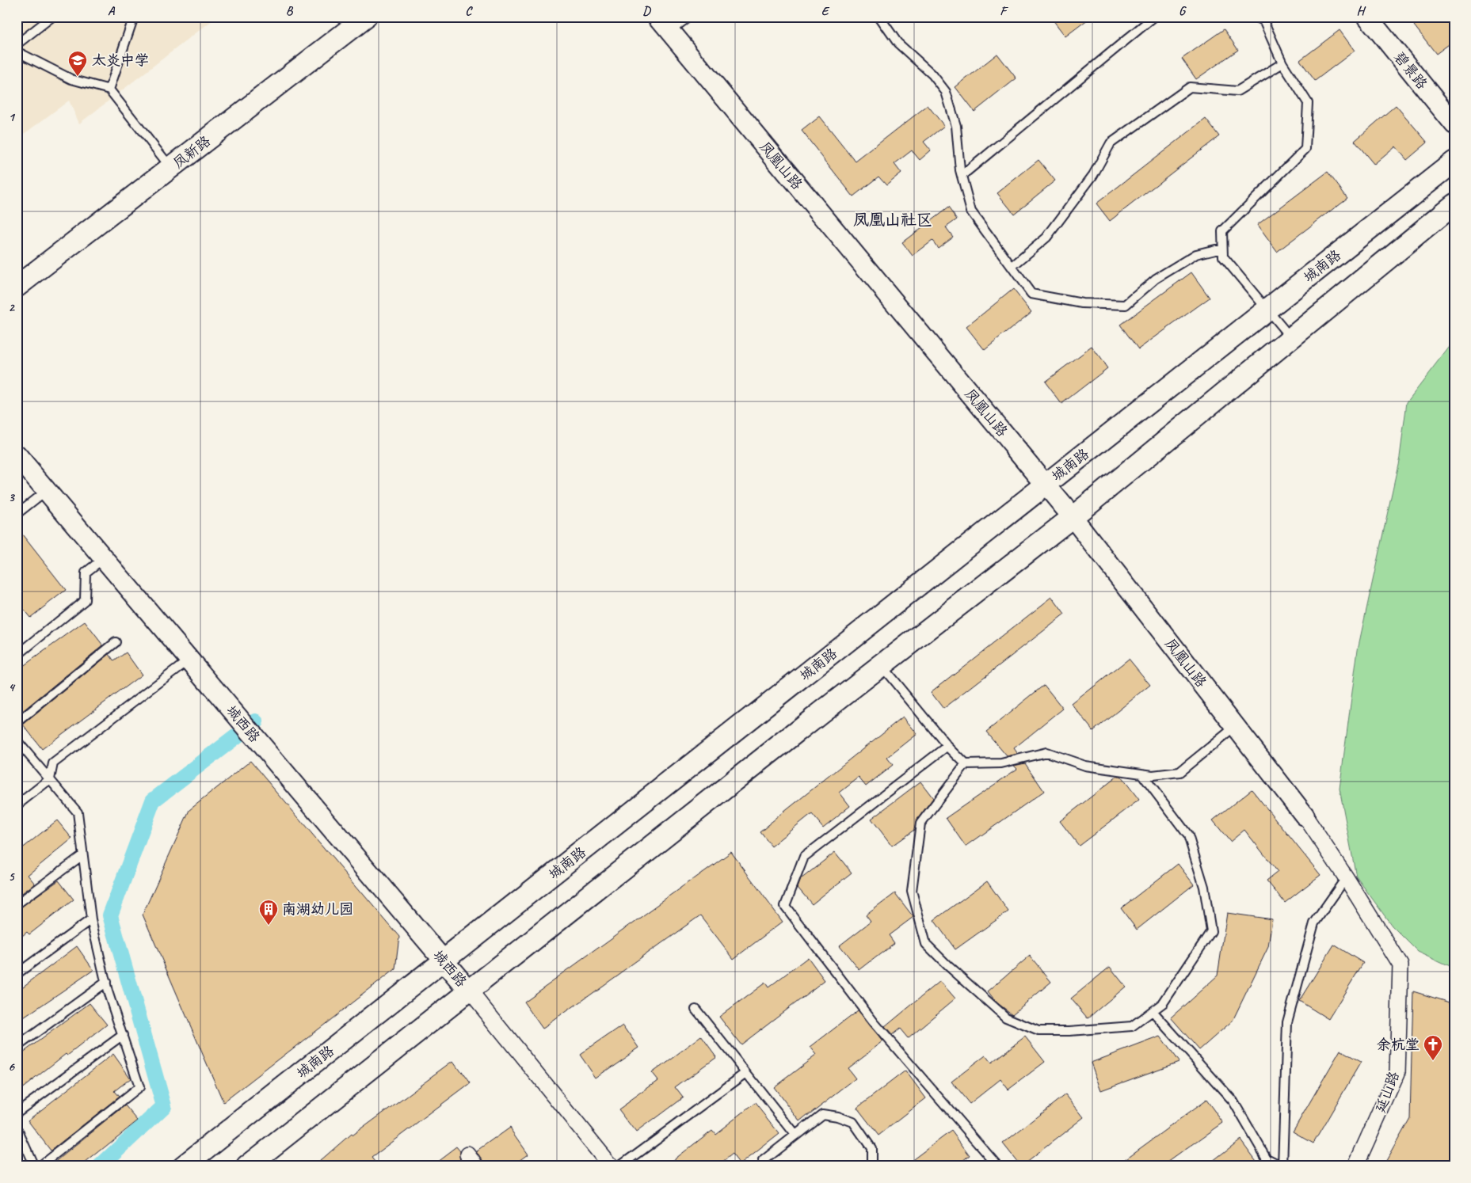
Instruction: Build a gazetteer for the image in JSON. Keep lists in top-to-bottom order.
{
  "streets": {
    "main road": ["凤新路", "城南路"],
    "street": [
      "碧景路",
      "凤凰山路",
      "城西路",
      "延山路"
    ]
  },
  "crossings": [
    ["凤凰山路", "城南路"],
    ["城南路", "城西路"]
  ],
  "districts": ["凤凰山社区"],
  "places": {
    "school or university": ["太炎中学"],
    "building": ["南湖幼儿园"],
    "church": ["余杭堂"]
  },
  "grid": {
    "columns": [
      "A",
      "B",
      "C",
      "D",
      "E",
      "F",
      "G",
      "H"
    ],
    "rows": [
      "1",
      "2",
      "3",
      "4",
      "5",
      "6"
    ]
  }
}
